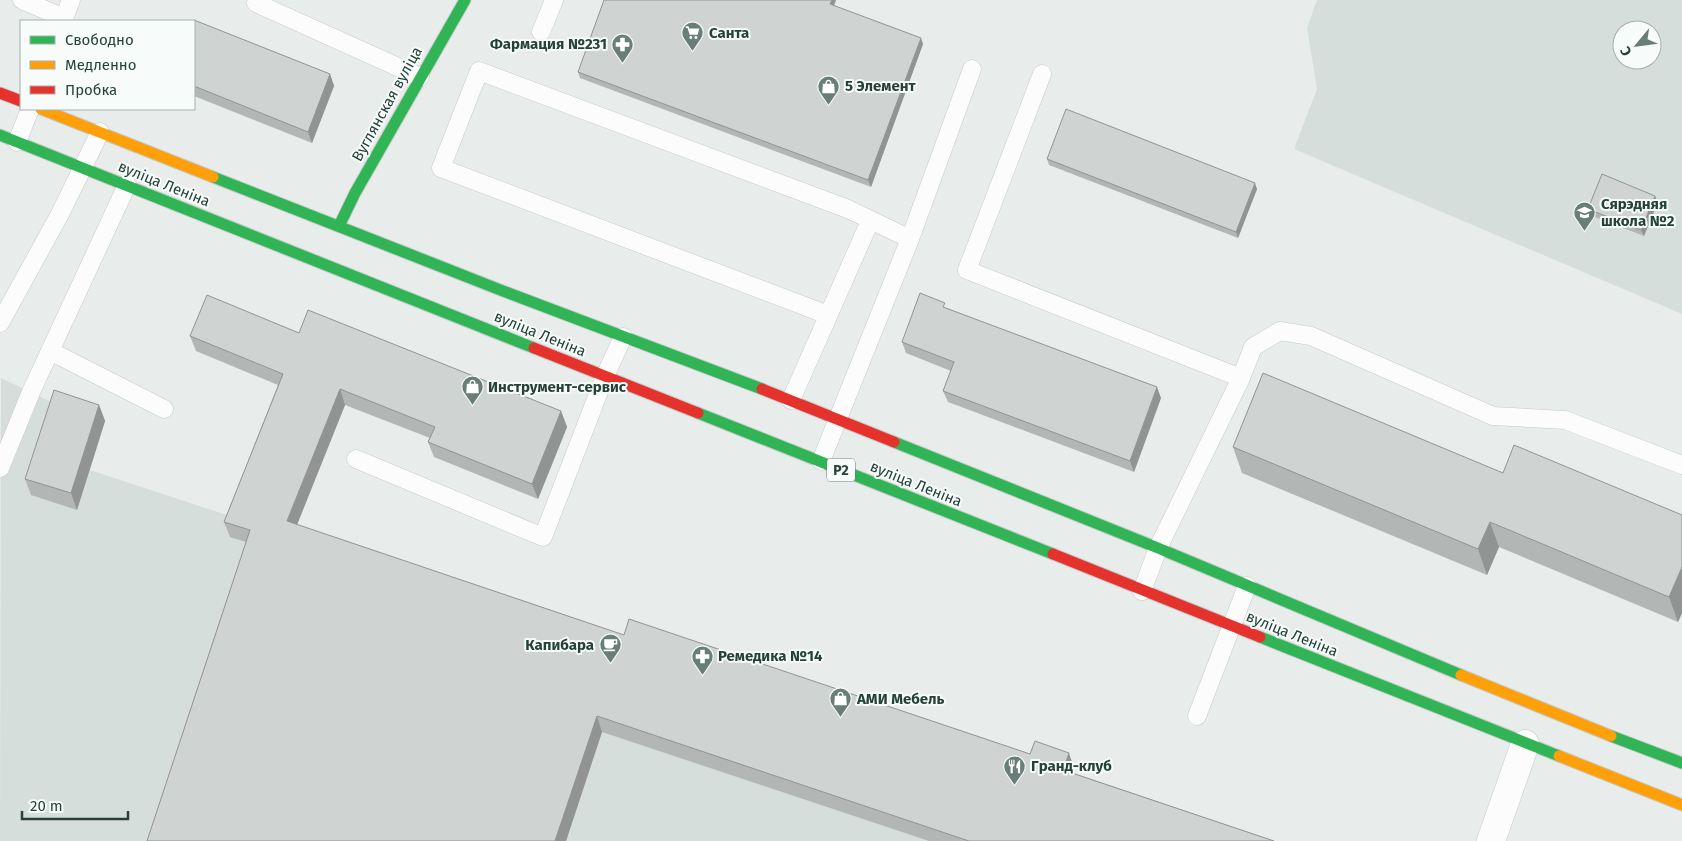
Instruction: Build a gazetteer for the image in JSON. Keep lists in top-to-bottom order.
{
  "streets": {
    "main road": ["Вуглянская вуліца", "вуліца Леніна", "Р2"]
  },
  "crossings": [
    ["Вуглянская вуліца", "вуліца Леніна"]
  ],
  "places": {
    "supermarket": ["Санта"],
    "pharmacy": ["Фармация №231", "Ремедика №14"],
    "shop": ["5 Элемент", "Инструмент-сервис", "АМИ Мебель"],
    "school or university": ["Сярэдняя школа №2"],
    "cafe": ["Капибара"],
    "restaurant": ["Гранд-клуб"]
  },
  "legend": ["Свободно", "Медленно", "Пробка"],
  "scale_bar": "20 m",
  "north": "bottom left"
}
